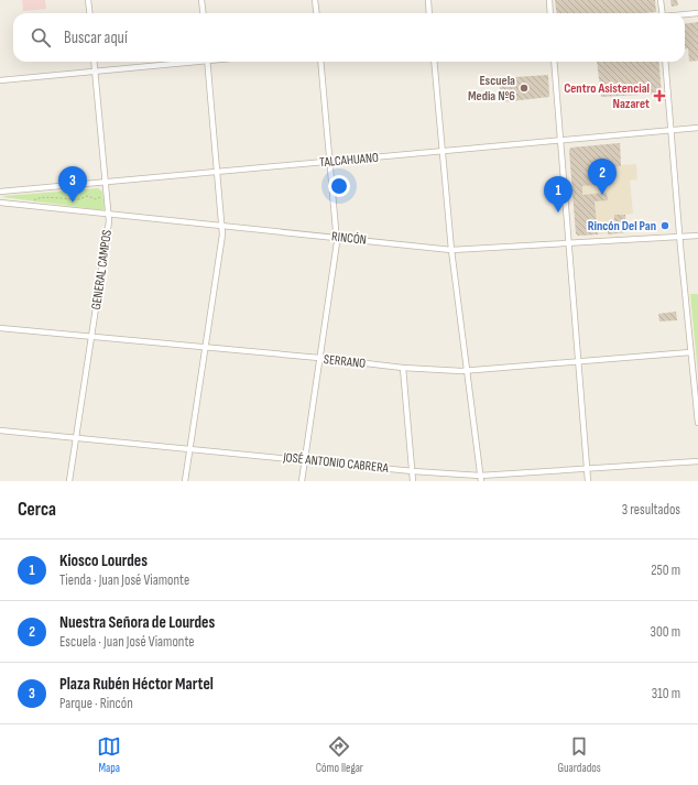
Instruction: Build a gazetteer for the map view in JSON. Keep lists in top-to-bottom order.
{
  "streets": {
    "street": [
      "TALCAHUANO",
      "RINCÓN",
      "GENERAL CAMPOS",
      "SERRANO",
      "JOSÉ ANTONIO CABRERA"
    ]
  },
  "crossings": [
    ["TALCAHUANO", "GENERAL CAMPOS"],
    ["RINCÓN", "GENERAL CAMPOS"],
    ["GENERAL CAMPOS", "SERRANO"],
    ["GENERAL CAMPOS", "JOSÉ ANTONIO CABRERA"]
  ],
  "places": {
    "other": ["Escuela Media Nº6", "Rincón Del Pan"],
    "health": ["Centro Asistencial Nazaret"]
  },
  "page": {
    "search": "Buscar aquí",
    "pins": ["2", "3", "1"],
    "heading": ["Cerca", "3 resultados"],
    "list": [
      {
        "mark": "1",
        "name": "Kiosco Lourdes",
        "note": "Tienda · Juan José Viamonte",
        "value": "250 m"
      },
      {
        "mark": "2",
        "name": "Nuestra Señora de Lourdes",
        "note": "Escuela · Juan José Viamonte",
        "value": "300 m"
      },
      {
        "mark": "3",
        "name": "Plaza Rubén Héctor Martel",
        "note": "Parque · Rincón",
        "value": "310 m"
      }
    ],
    "nav": ["Mapa", "Cómo llegar", "Guardados"]
  }
}
